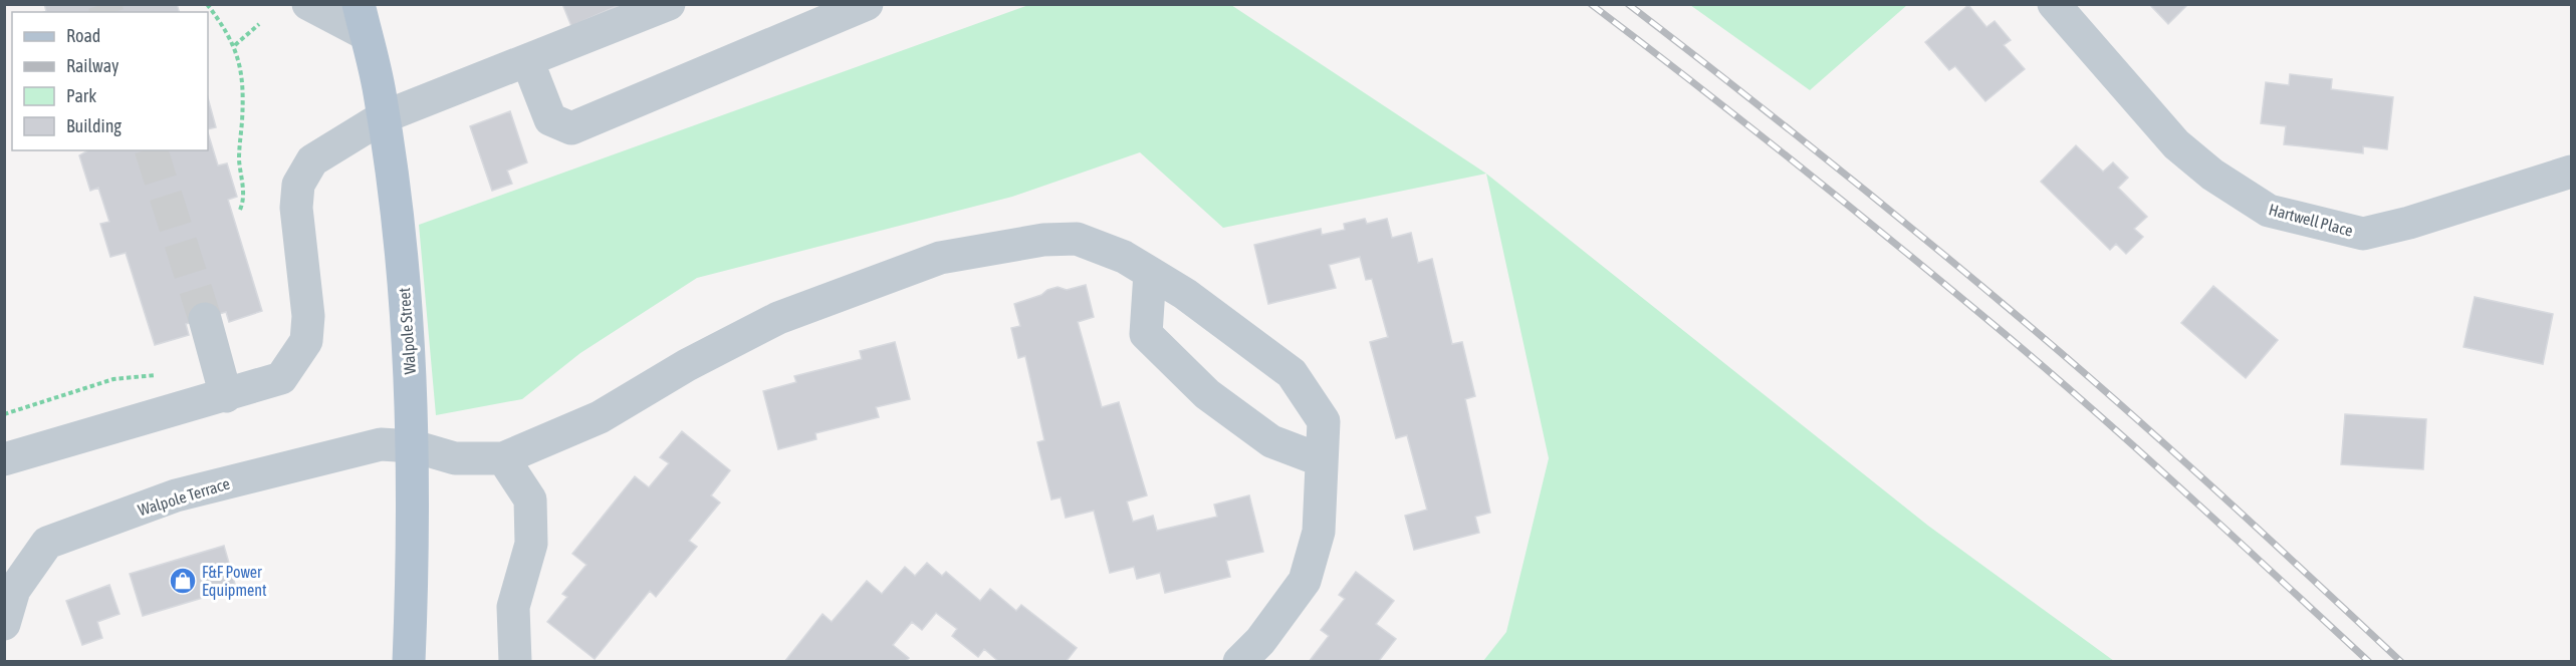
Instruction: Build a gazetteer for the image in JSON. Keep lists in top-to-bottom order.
{
  "streets": {
    "main road": ["Walpole Street"],
    "street": ["Hartwell Place", "Walpole Terrace"]
  },
  "crossings": [
    ["Walpole Street", "Walpole Terrace"]
  ],
  "places": {
    "shop": ["F&F Power Equipment"]
  },
  "legend": [
    "Road",
    "Railway",
    "Park",
    "Building"
  ]
}
